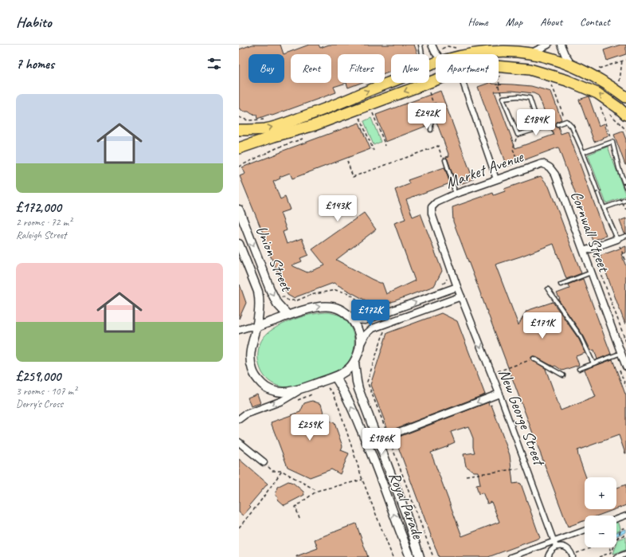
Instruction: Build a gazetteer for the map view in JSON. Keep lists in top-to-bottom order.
{
  "streets": {
    "street": [
      "Market Avenue",
      "Cornwall Street",
      "Union Street",
      "New George Street",
      "Royal Parade"
    ]
  },
  "crossings": [
    ["Market Avenue", "Cornwall Street"],
    ["Market Avenue", "New George Street"],
    ["Union Street", "Royal Parade"]
  ],
  "page": {
    "header": "Habito",
    "nav": [
      "Home",
      "Map",
      "About",
      "Contact"
    ],
    "heading": "7 homes",
    "chip": [
      "Buy",
      "Rent",
      "Filters",
      "New",
      "Apartment"
    ],
    "list": [
      {
        "name": "£172,000",
        "note": "2 rooms · 72 m² · Raleigh Street"
      },
      {
        "name": "£259,000",
        "note": "3 rooms · 107 m² · Derry's Cross"
      }
    ],
    "price": [
      "£242K",
      "£184K",
      "£143K",
      "£172K",
      "£171K",
      "£259K",
      "£186K"
    ],
    "map_buttons": ["+", "−"]
  }
}
